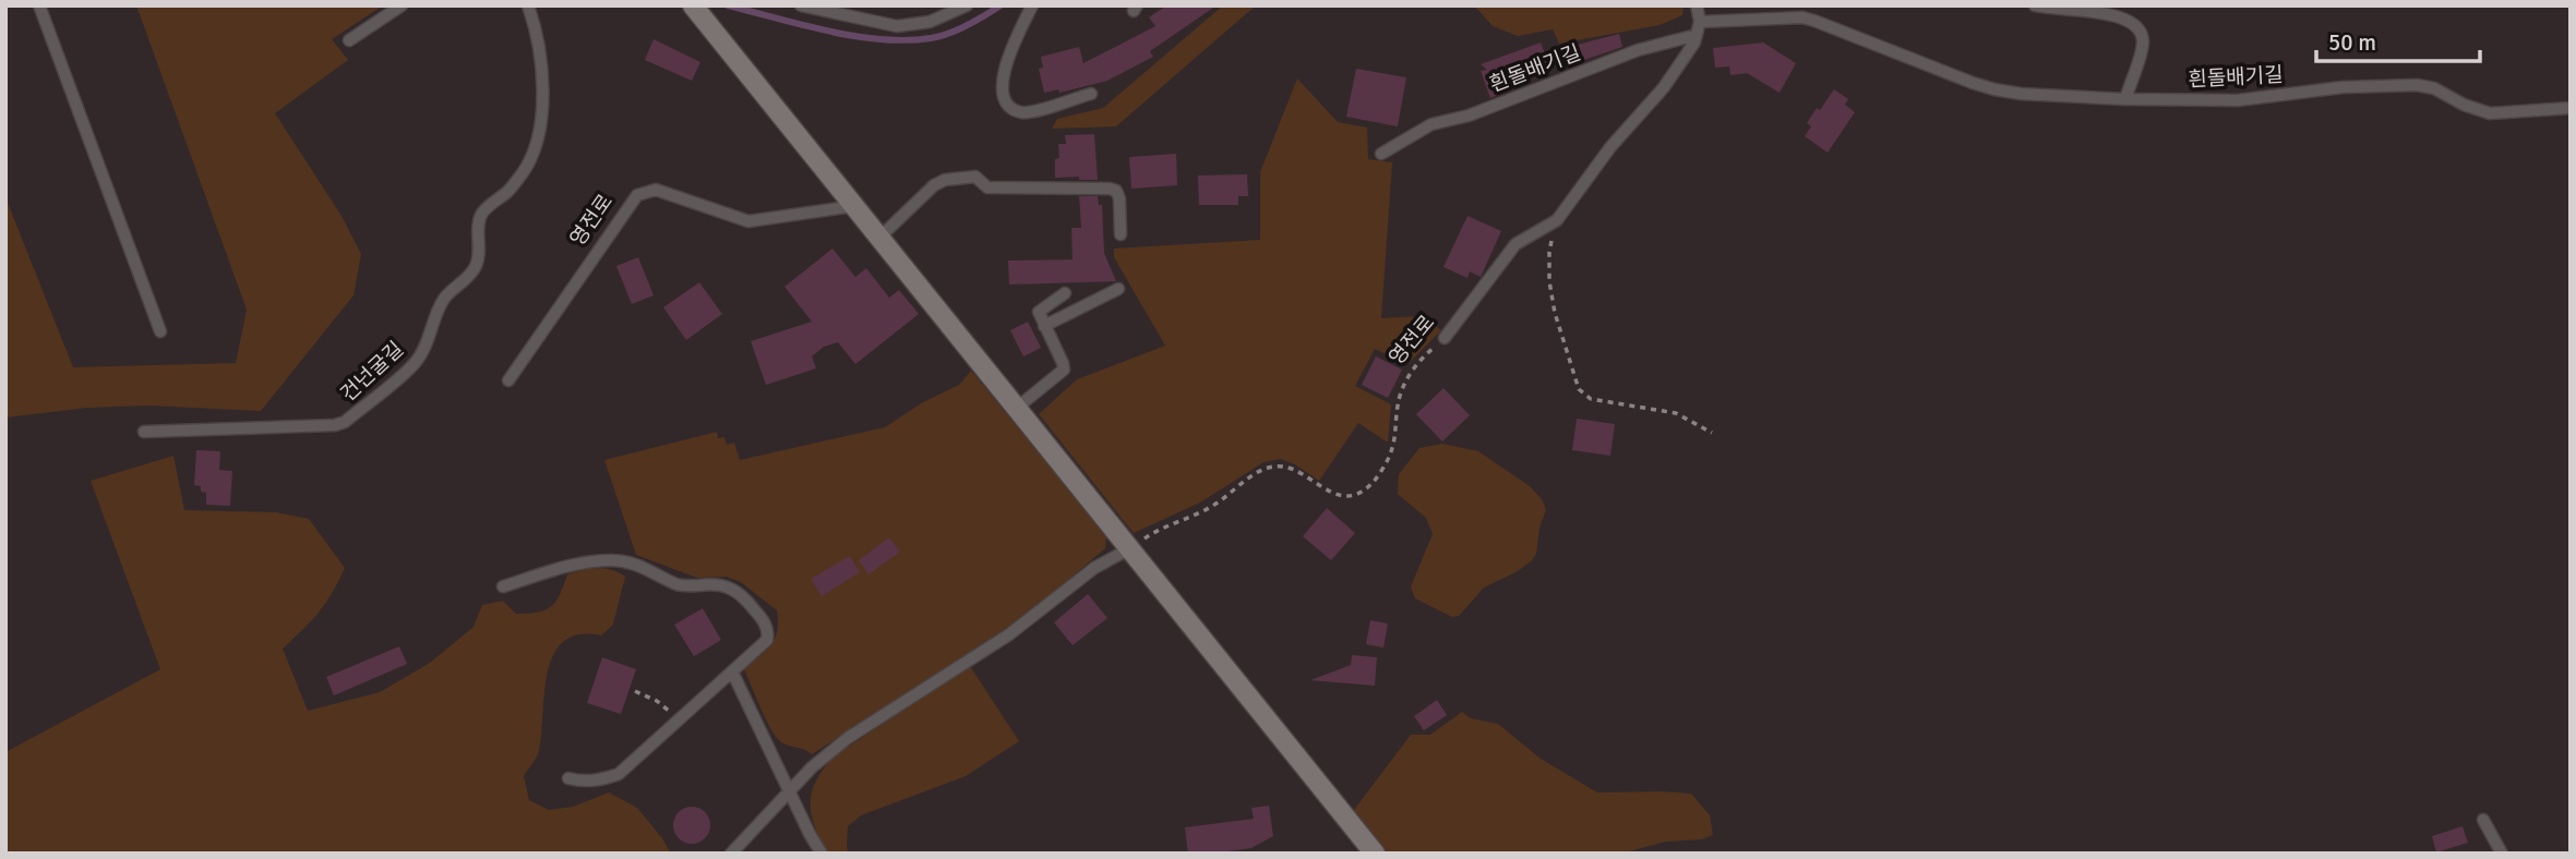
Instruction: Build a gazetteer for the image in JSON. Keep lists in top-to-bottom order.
{
  "streets": {
    "lane": ["흰돌배기길", "영전로", "건넌굴길"]
  },
  "crossings": [
    ["흰돌배기길", "영전로"]
  ],
  "scale_bar": "50 m"
}
